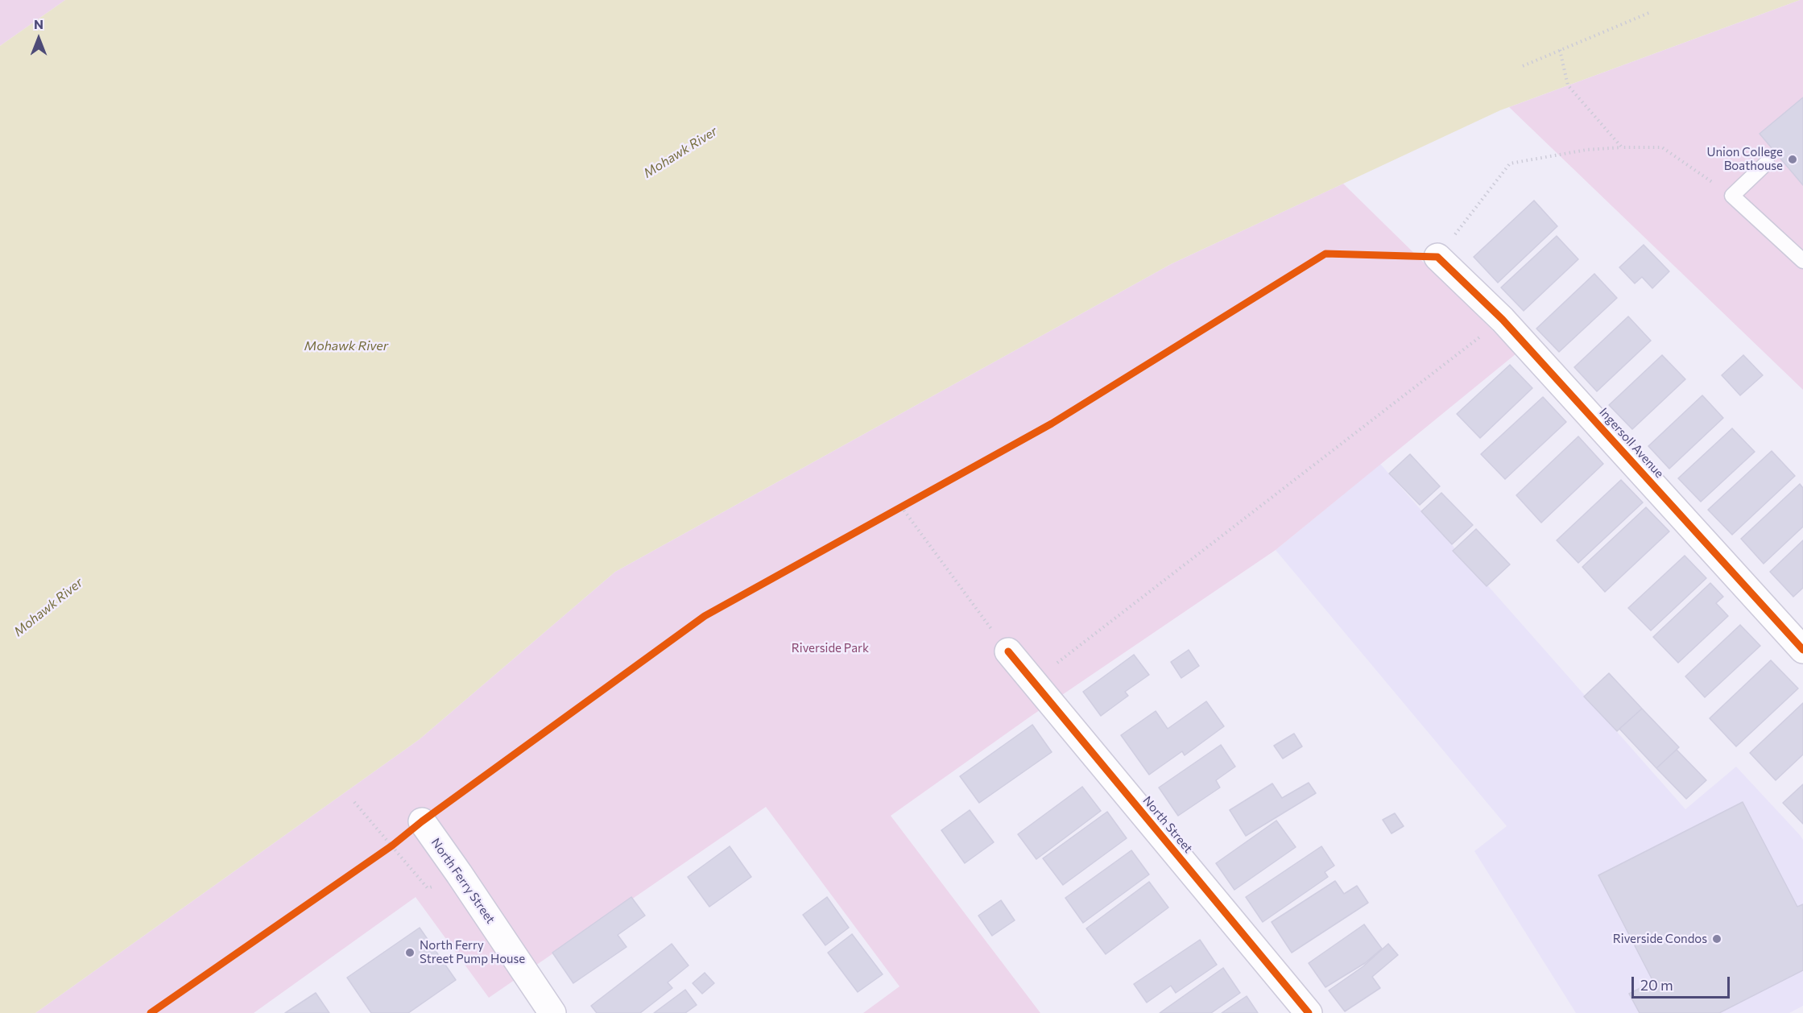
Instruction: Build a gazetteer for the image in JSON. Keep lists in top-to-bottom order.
{
  "streets": {
    "street": ["Ingersoll Avenue", "North Street", "North Ferry Street"]
  },
  "water": ["Mohawk River"],
  "parks": ["Riverside Park"],
  "places": ["Union College Boathouse", "Riverside Condos", "North Ferry Street Pump House"],
  "scale_bar": "20 m",
  "north": "top"
}
